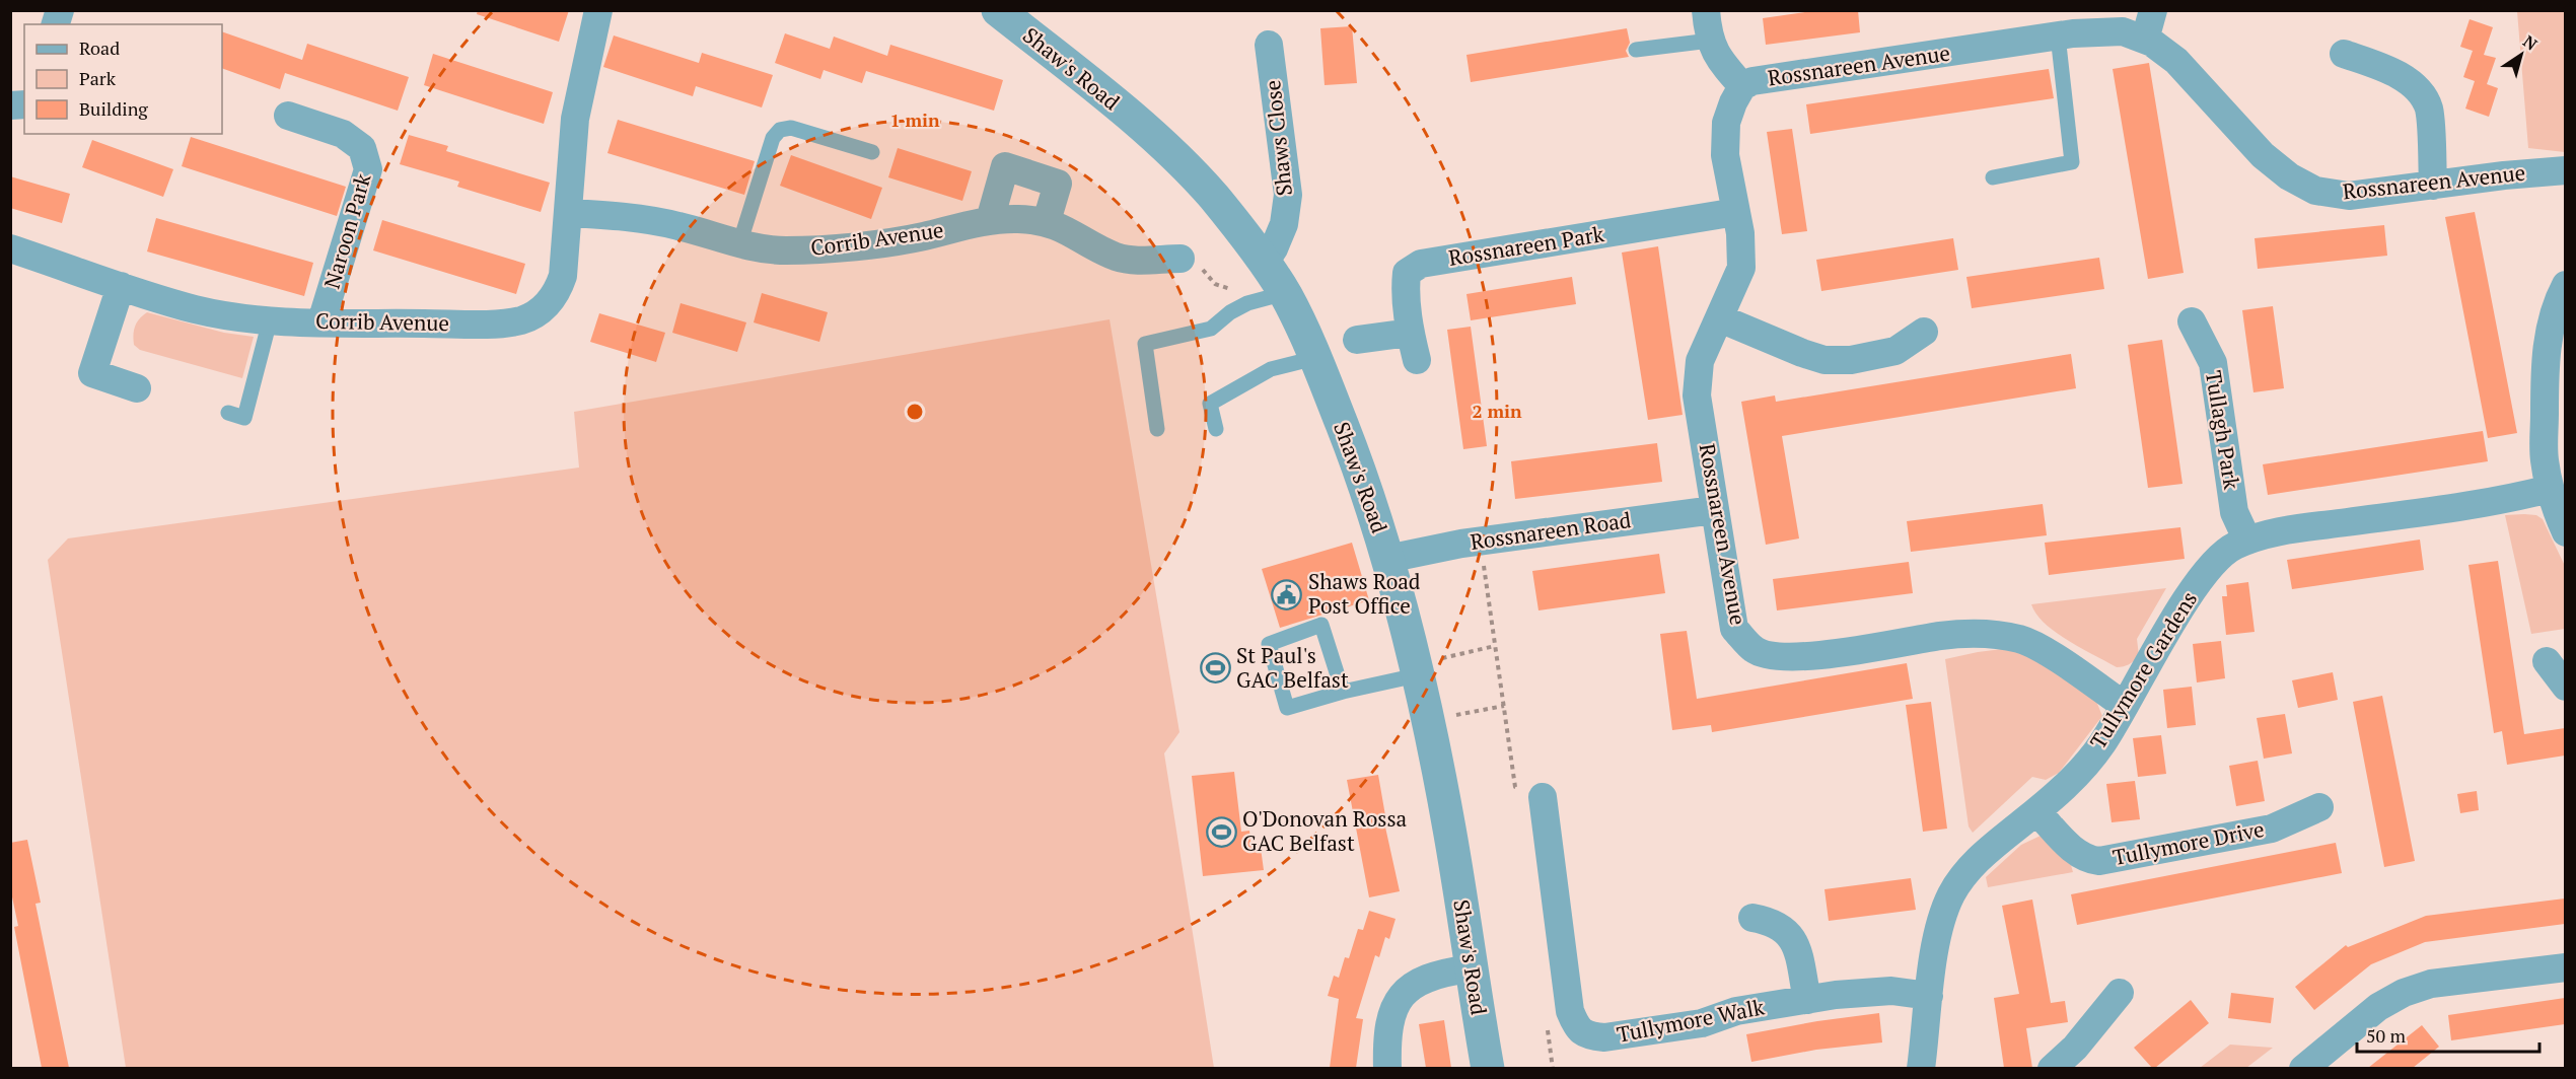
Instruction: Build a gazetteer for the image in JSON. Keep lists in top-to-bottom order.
{
  "streets": {
    "street": [
      "Rossnareen Avenue",
      "Shaw's Road",
      "Shaws Close",
      "Naroon Park",
      "Corrib Avenue",
      "Rossnareen Park",
      "Tullagh Park",
      "Rossnareen Road",
      "Tullymore Gardens",
      "Tullymore Drive",
      "Tullymore Walk"
    ]
  },
  "crossings": [
    ["Rossnareen Avenue", "Rossnareen Park"],
    ["Rossnareen Avenue", "Rossnareen Road"],
    ["Rossnareen Avenue", "Tullymore Gardens"],
    ["Shaw's Road", "Shaws Close"],
    ["Shaw's Road", "Rossnareen Road"],
    ["Naroon Park", "Corrib Avenue"],
    ["Tullagh Park", "Tullymore Gardens"],
    ["Tullymore Gardens", "Tullymore Drive"],
    ["Tullymore Gardens", "Tullymore Walk"]
  ],
  "places": {
    "public building": ["Shaws Road Post Office"],
    "sports": ["St Paul's GAC Belfast", "O'Donovan Rossa GAC Belfast"]
  },
  "legend": ["Road", "Park", "Building"],
  "scale_bar": "50 m",
  "north": "top right",
  "rings": ["1 min", "2 min"]
}
